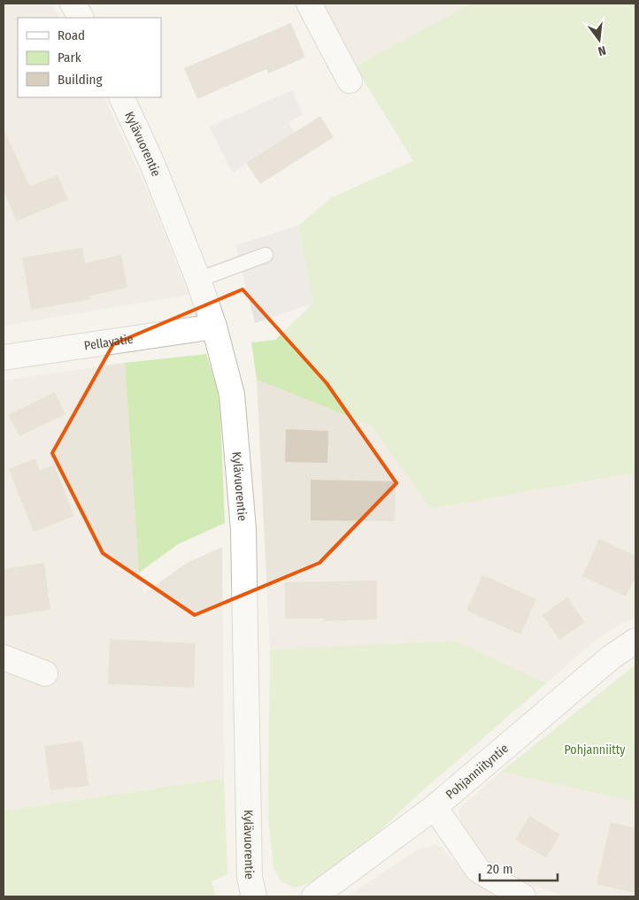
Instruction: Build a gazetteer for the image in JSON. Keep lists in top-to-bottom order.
{
  "streets": {
    "street": ["Kylävuorentie", "Pellavatie", "Pohjanniityntie"]
  },
  "crossings": [
    ["Kylävuorentie", "Pellavatie"]
  ],
  "parks": ["Pohjanniitty"],
  "legend": ["Road", "Park", "Building"],
  "scale_bar": "20 m",
  "north": "bottom"
}
